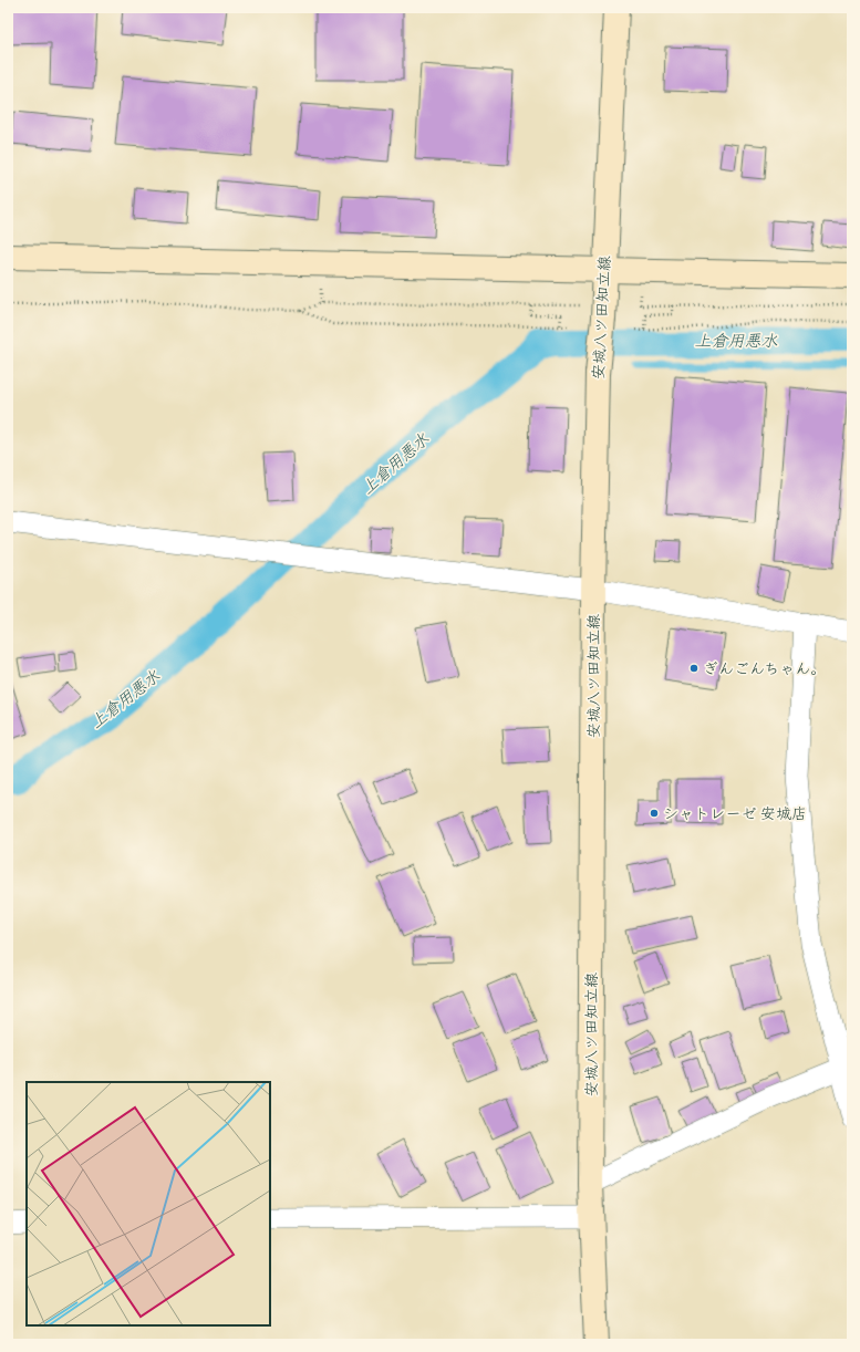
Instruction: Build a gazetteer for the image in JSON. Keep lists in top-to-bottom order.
{
  "streets": {
    "main road": ["安城八ツ田知立線"]
  },
  "water": ["上倉用悪水"],
  "places": ["ぎんごんちゃん。", "シャトレーゼ 安城店"]
}
